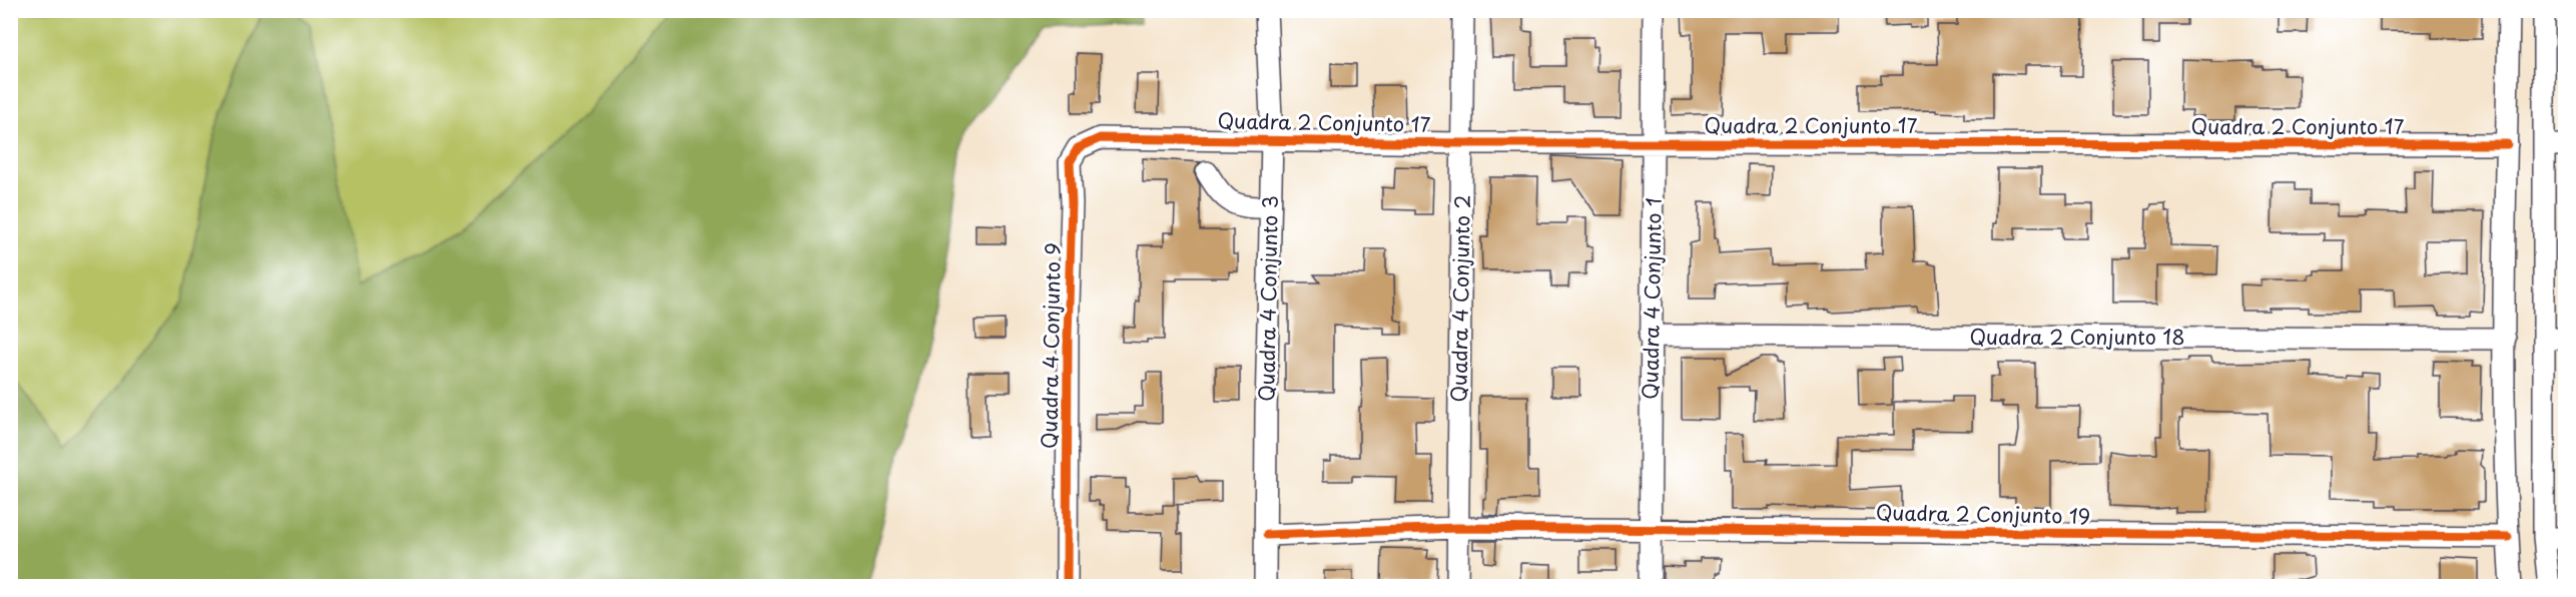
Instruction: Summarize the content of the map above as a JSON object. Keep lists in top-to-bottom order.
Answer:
{
  "streets": {
    "street": [
      "Quadra 2 Conjunto 17",
      "Quadra 4 Conjunto 3",
      "Quadra 4 Conjunto 2",
      "Quadra 4 Conjunto 1",
      "Quadra 2 Conjunto 18",
      "Quadra 4 Conjunto 9",
      "Quadra 2 Conjunto 19"
    ]
  },
  "crossings": [
    ["Quadra 2 Conjunto 17", "Quadra 4 Conjunto 3"],
    ["Quadra 2 Conjunto 17", "Quadra 4 Conjunto 2"],
    ["Quadra 2 Conjunto 17", "Quadra 4 Conjunto 1"],
    ["Quadra 2 Conjunto 17", "Quadra 4 Conjunto 9"],
    ["Quadra 4 Conjunto 3", "Quadra 2 Conjunto 19"],
    ["Quadra 4 Conjunto 2", "Quadra 2 Conjunto 19"],
    ["Quadra 4 Conjunto 1", "Quadra 2 Conjunto 18"],
    ["Quadra 4 Conjunto 1", "Quadra 2 Conjunto 19"]
  ]
}
